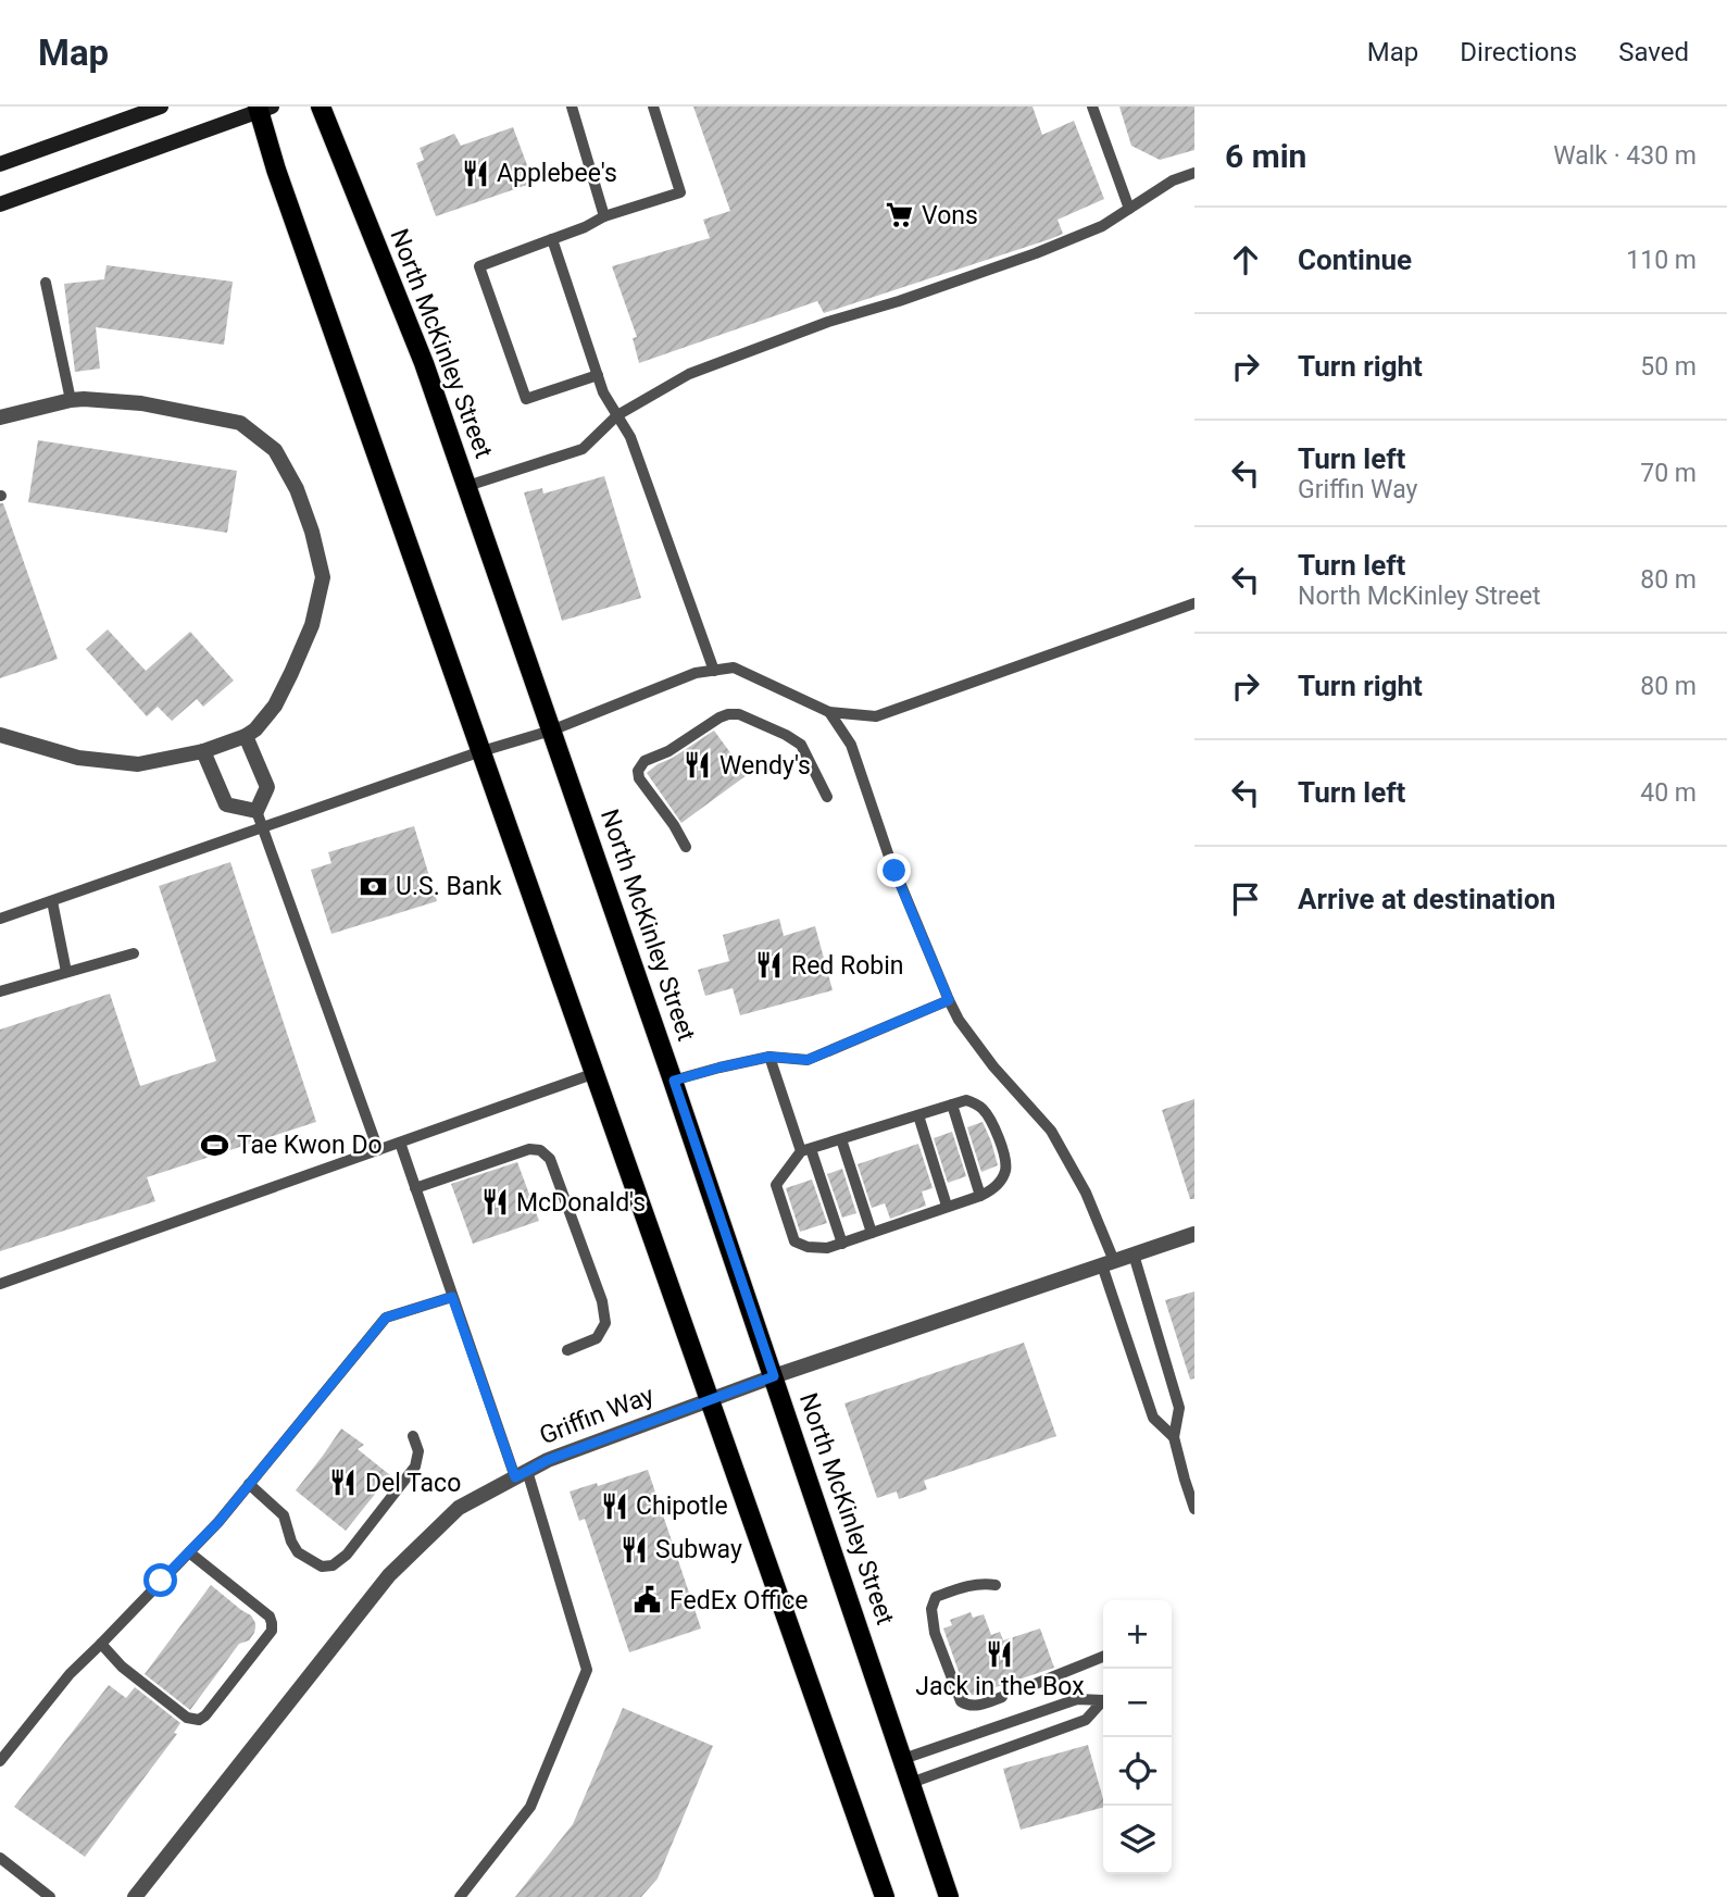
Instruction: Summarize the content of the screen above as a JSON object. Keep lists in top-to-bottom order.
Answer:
{
  "streets": {
    "main road": ["North McKinley Street"],
    "street": ["Griffin Way"]
  },
  "crossings": [
    ["North McKinley Street", "Griffin Way"]
  ],
  "places": {
    "restaurant": [
      "Applebee's",
      "Wendy's",
      "Red Robin",
      "McDonald's",
      "Del Taco",
      "Chipotle",
      "Subway",
      "Jack in the Box"
    ],
    "supermarket": ["Vons"],
    "bank": ["U.S. Bank"],
    "sports": ["Tae Kwon Do"],
    "public building": ["FedEx Office"]
  },
  "page": {
    "header": "Map",
    "nav": ["Map", "Directions", "Saved"],
    "heading": ["6 min", "Walk · 430 m"],
    "list": [
      ["Continue", "110 m"],
      ["Turn right", "50 m"],
      ["Turn left", "Griffin Way", "70 m"],
      ["Turn left", "North McKinley Street", "80 m"],
      ["Turn right", "80 m"],
      ["Turn left", "40 m"],
      "Arrive at destination"
    ],
    "map_buttons": ["+", "−"]
  }
}
